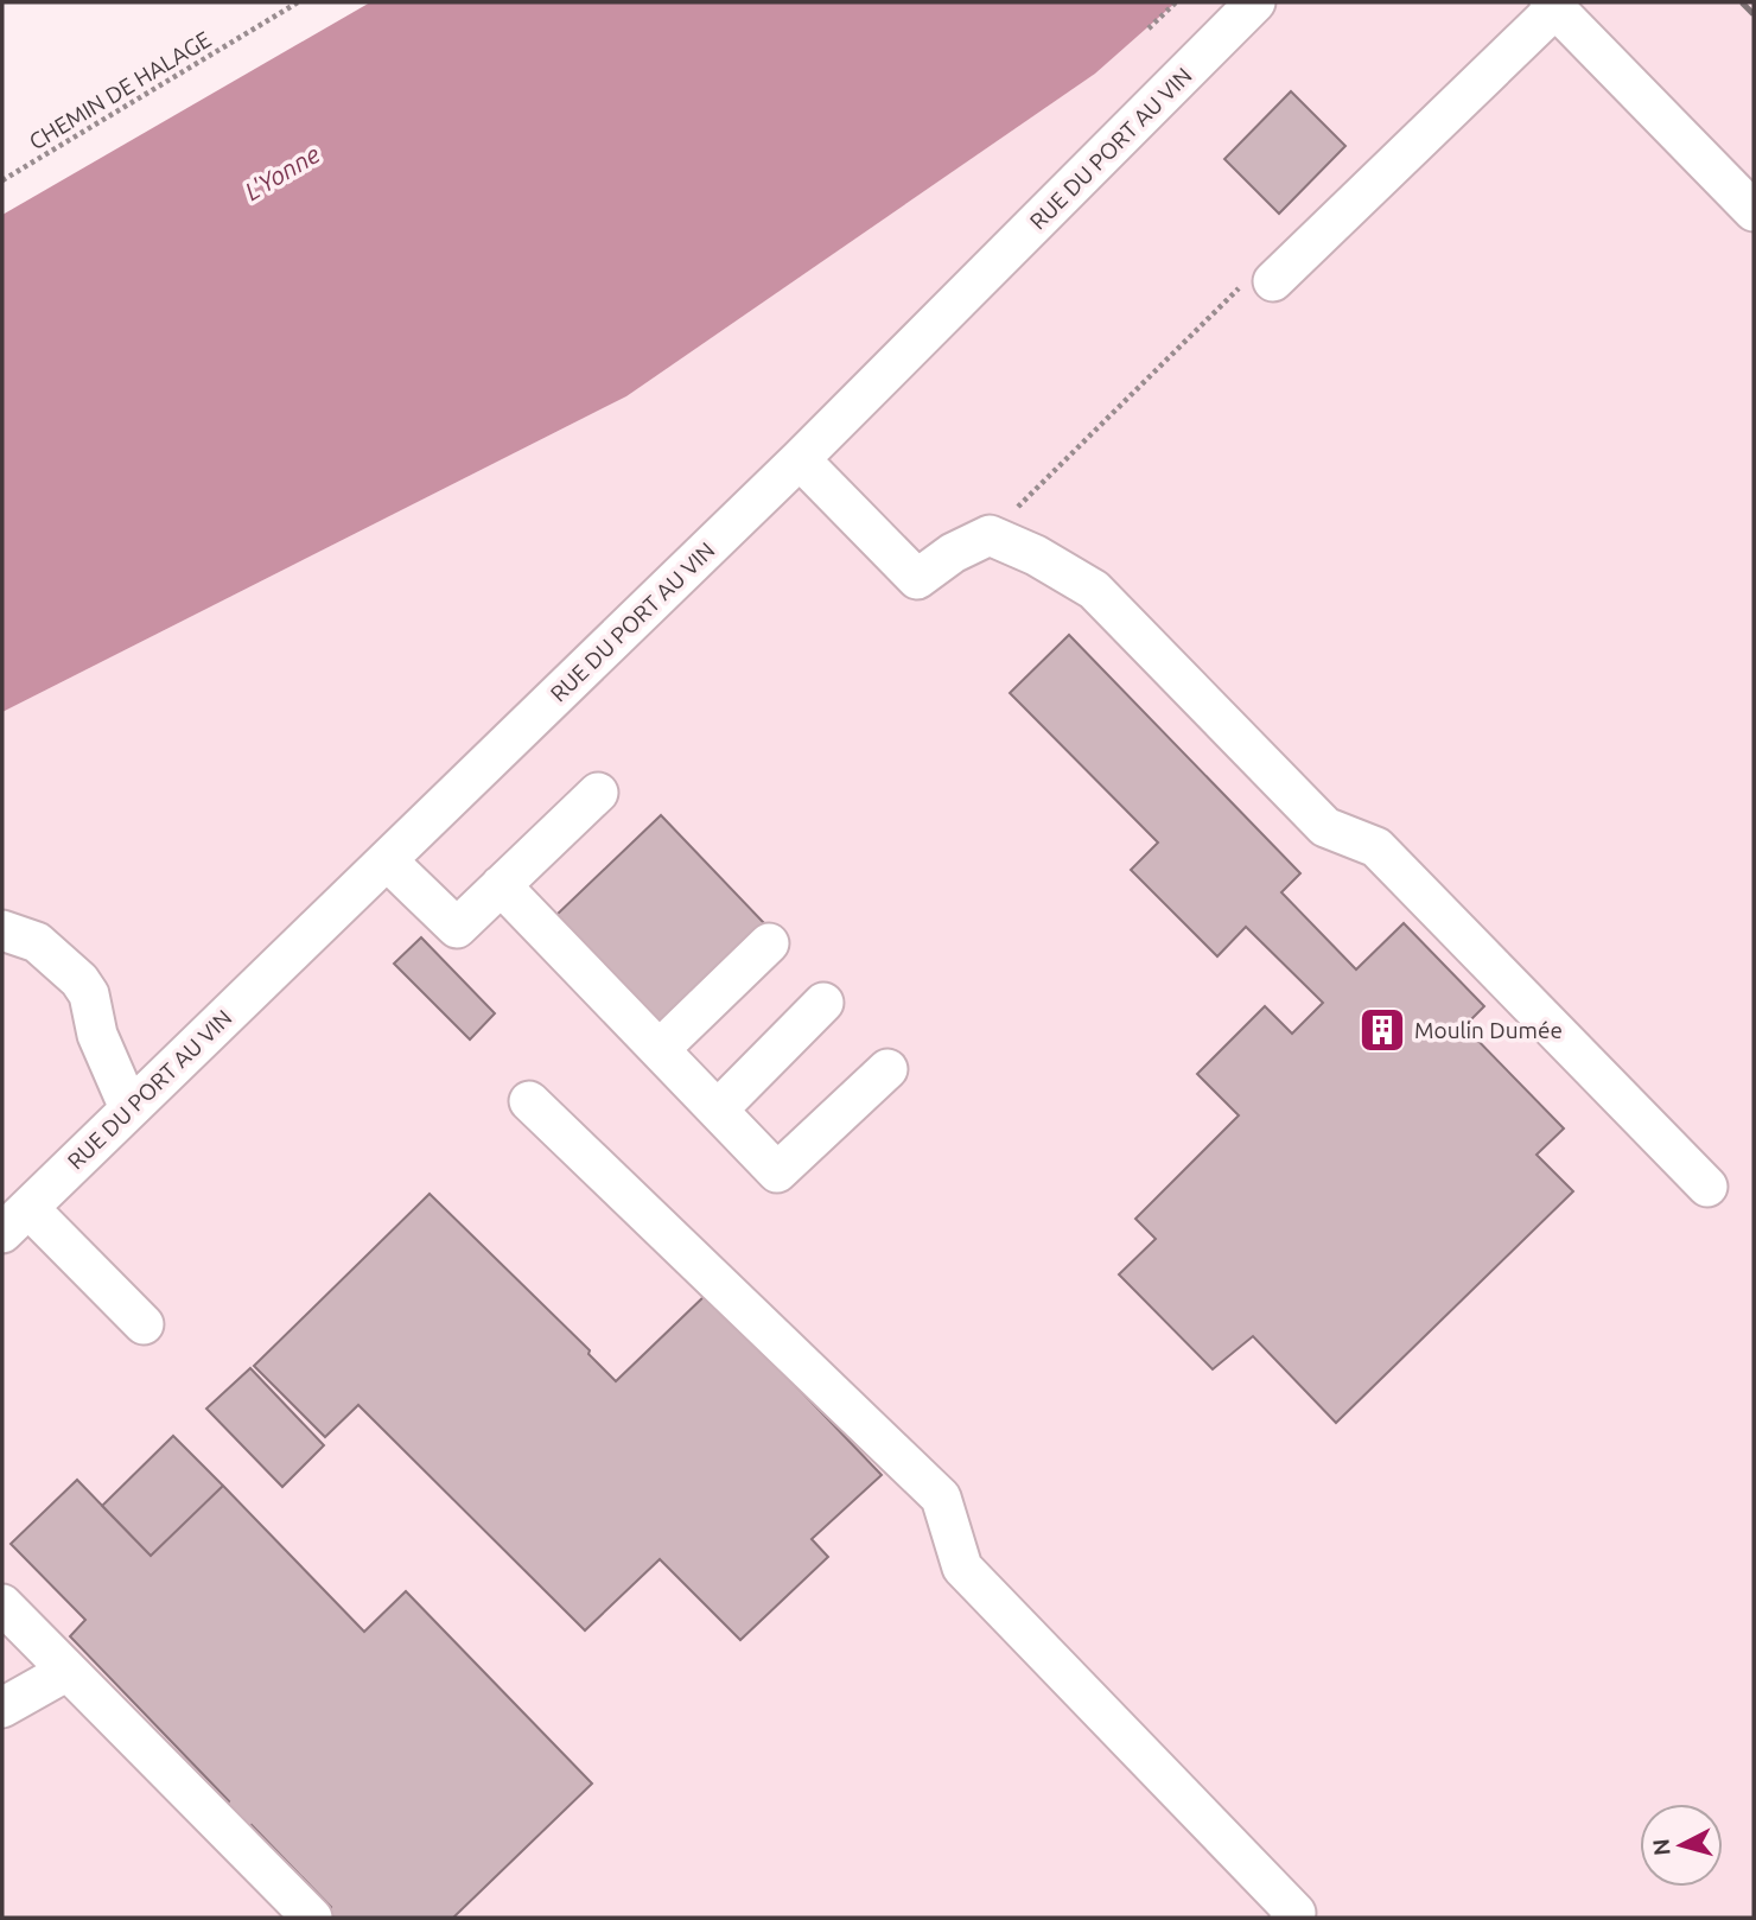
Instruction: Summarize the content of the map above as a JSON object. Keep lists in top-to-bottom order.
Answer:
{
  "streets": {
    "street": ["RUE DU PORT AU VIN"],
    "path": ["CHEMIN DE HALAGE"]
  },
  "water": ["L'Yonne"],
  "places": {
    "building": ["Moulin Dumée"]
  },
  "north": "left"
}
